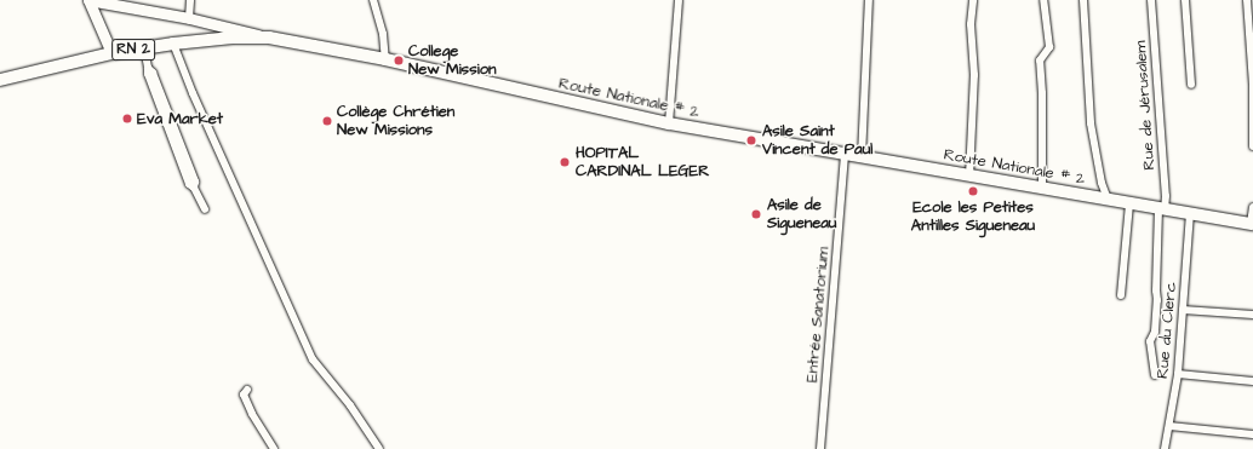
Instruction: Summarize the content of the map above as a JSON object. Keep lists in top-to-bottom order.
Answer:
{
  "streets": {
    "main road": ["RN 2", "Route Nationale # 2"],
    "street": ["Rue de Jérusalem", "Entrée Sanatorium", "Rue du Clerc"]
  },
  "crossings": [
    ["Route Nationale # 2", "Rue de Jérusalem"],
    ["Route Nationale # 2", "Entrée Sanatorium"],
    ["Route Nationale # 2", "Rue du Clerc"]
  ],
  "places": [
    "College New Mission",
    "Eva Market",
    "Collège Chrétien New Missions",
    "Asile Saint Vincent de Paul",
    "HOPITAL CARDINAL LEGER",
    "Ecole les Petites Antilles Sigueneau",
    "Asile de Sigueneau"
  ]
}
